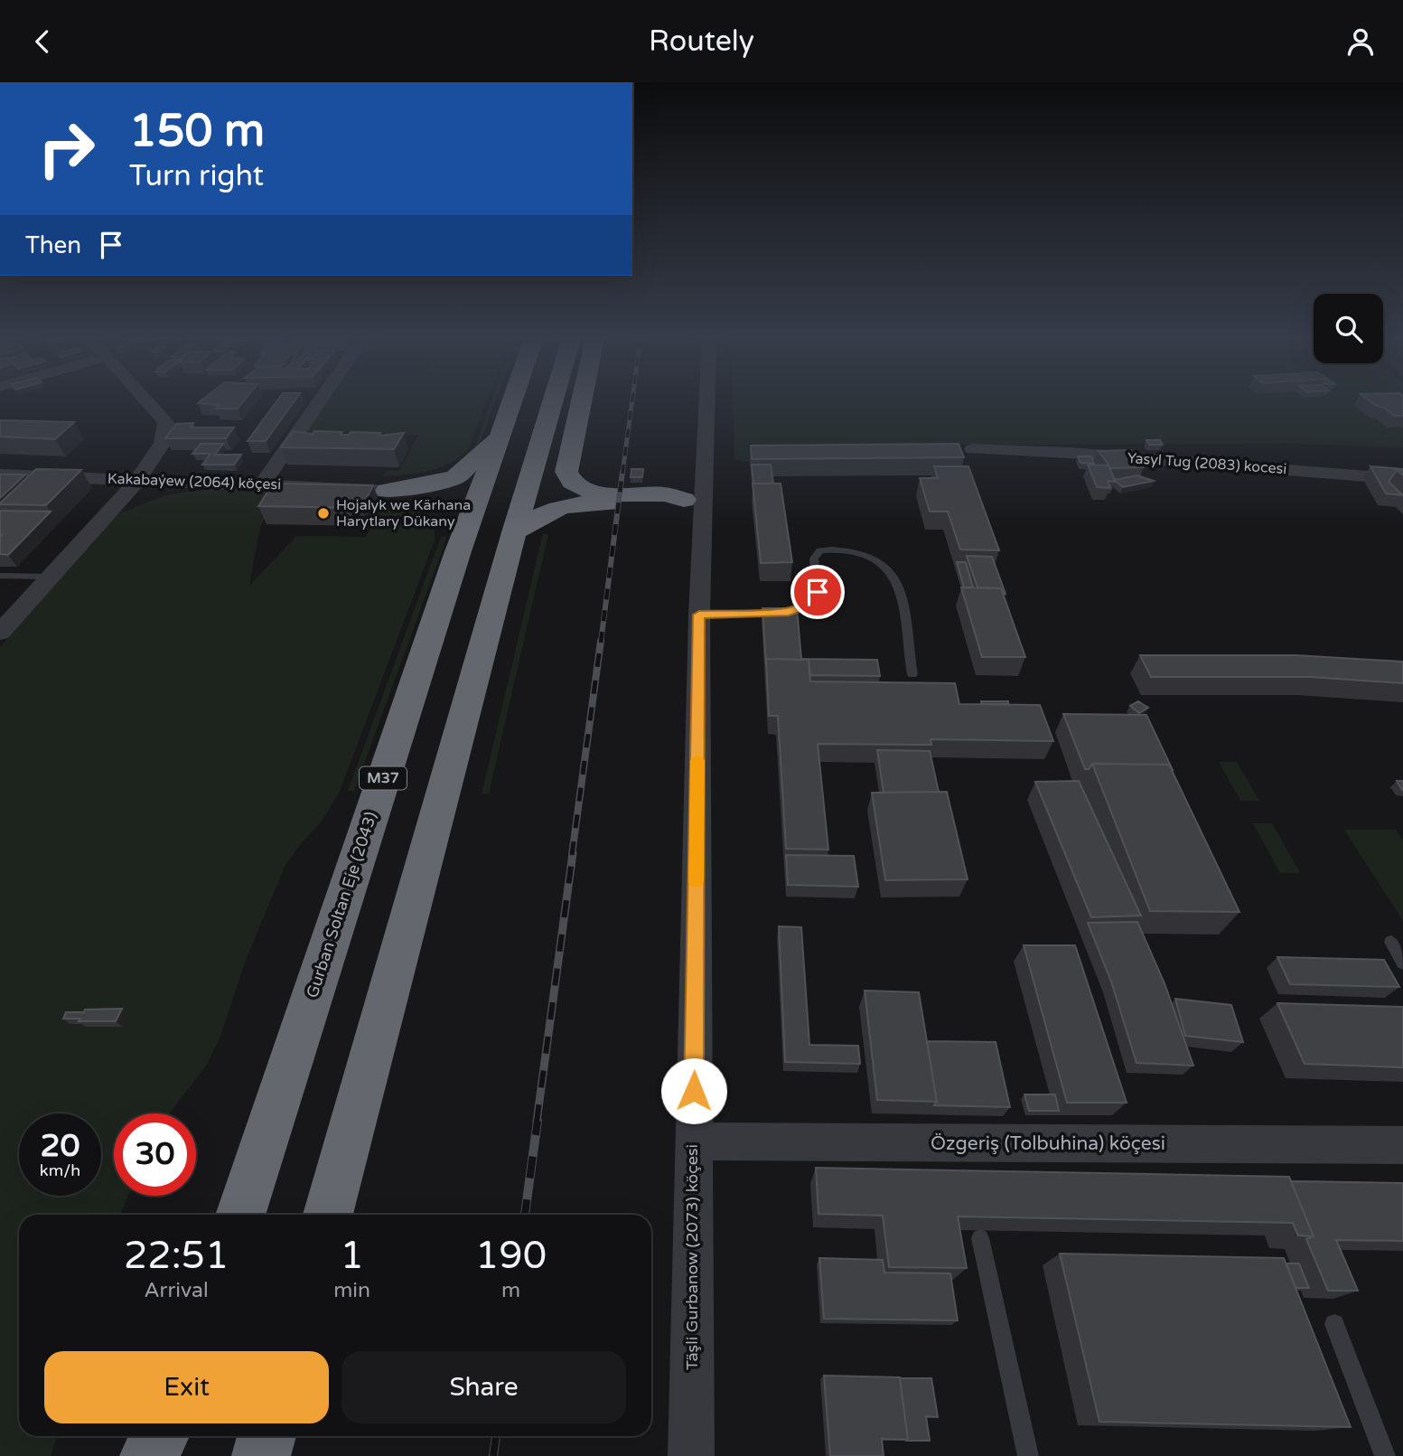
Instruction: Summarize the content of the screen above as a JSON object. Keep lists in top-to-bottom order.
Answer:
{
  "streets": {
    "highway": ["M37", "Gurban Soltan Eje (2043)"],
    "street": [
      "Yasyl Tug (2083) kocesi",
      "Kakabaýew (2064) köçesi",
      "Özgeriş (Tolbuhina) köçesi",
      "Täşli Gurbanow (2073) köçesi"
    ]
  },
  "crossings": [
    ["Özgeriş (Tolbuhina) köçesi", "Täşli Gurbanow (2073) köçesi"]
  ],
  "places": ["Hojalyk we Kärhana Harytlary Dükany"],
  "page": {
    "header": "Routely",
    "turn": ["150 m", "Turn right"],
    "then": "Then",
    "speed": "20 km/h",
    "limit": "30",
    "eta": [
      "22:51",
      "Arrival",
      "1",
      "min",
      "190",
      "m"
    ],
    "buttons": ["Exit", "Share"]
  }
}
